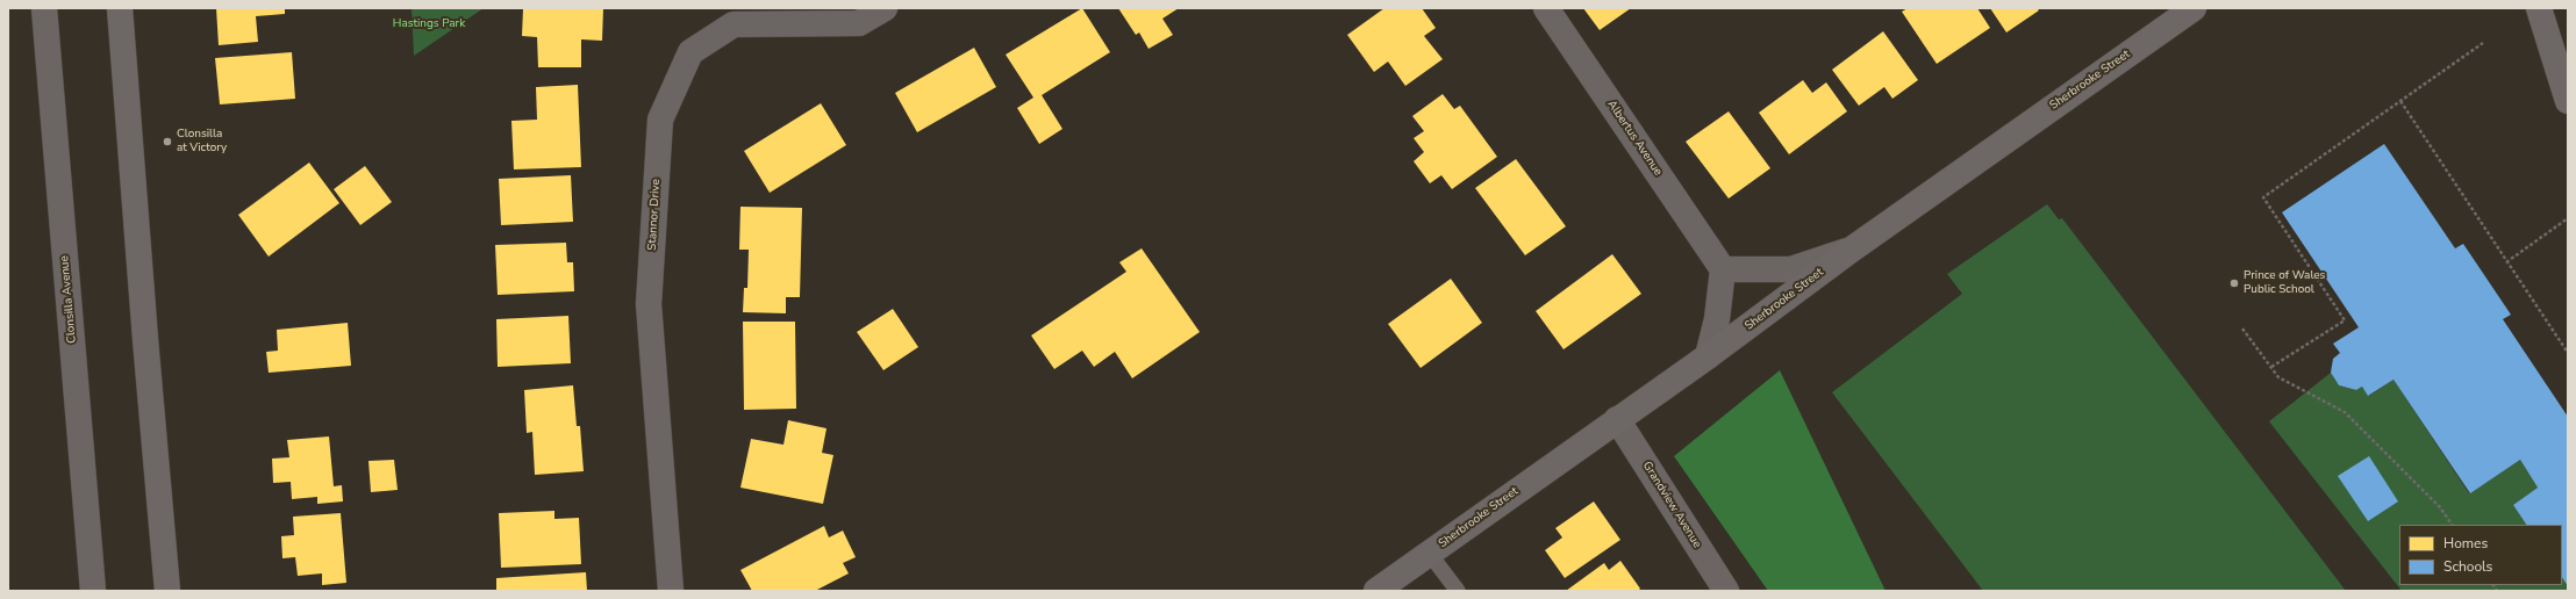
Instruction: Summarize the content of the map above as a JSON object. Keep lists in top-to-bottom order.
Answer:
{
  "streets": {
    "main road": ["Sherbrooke Street"],
    "street": [
      "Albertus Avenue",
      "Stannor Drive",
      "Clonsilla Avenue",
      "Grandview Avenue"
    ]
  },
  "crossings": [
    ["Sherbrooke Street", "Grandview Avenue"]
  ],
  "parks": ["Hastings Park"],
  "places": ["Clonsilla at Victory", "Prince of Wales Public School"],
  "legend": ["Homes", "Schools"]
}
